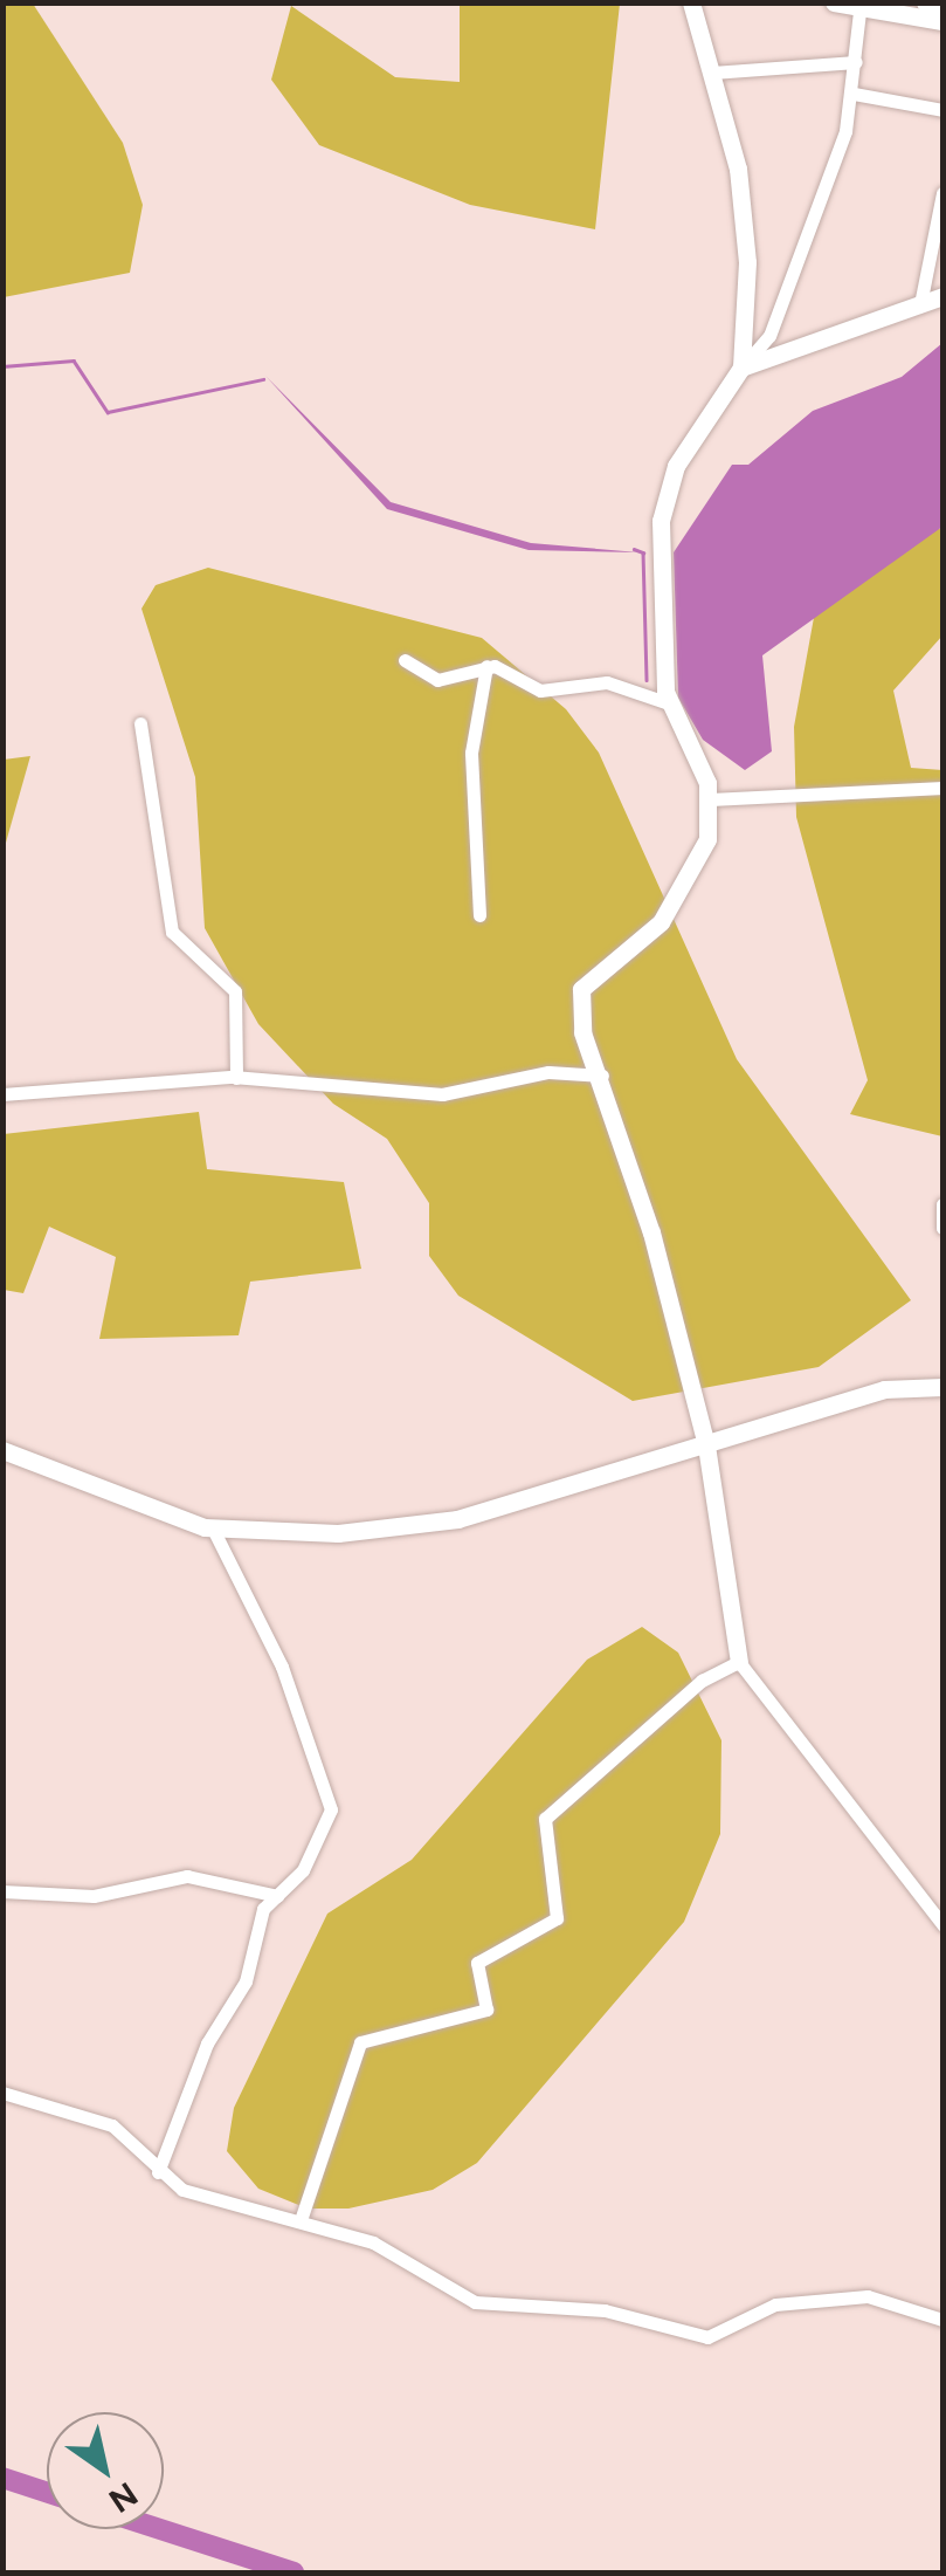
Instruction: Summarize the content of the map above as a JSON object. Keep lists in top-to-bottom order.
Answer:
{
  "north": "bottom right"
}
